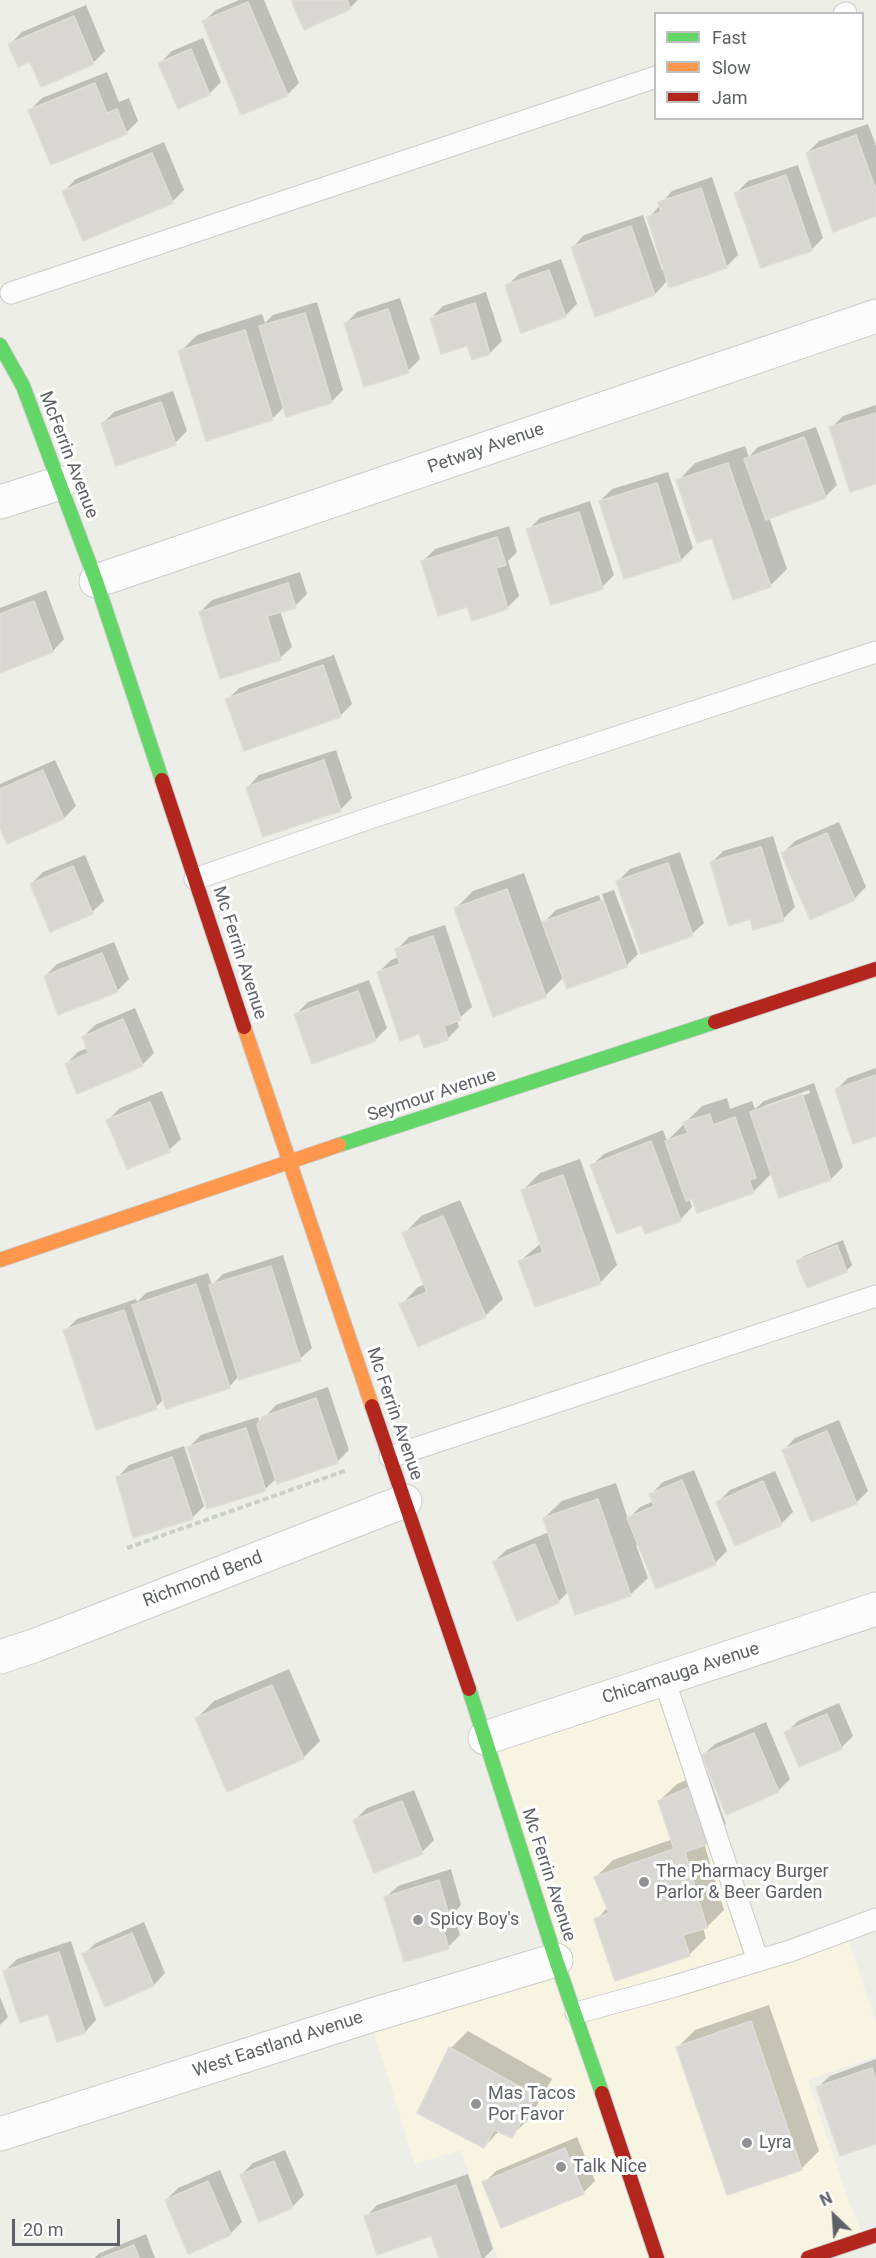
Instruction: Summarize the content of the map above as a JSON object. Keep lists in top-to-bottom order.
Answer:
{
  "streets": {
    "street": [
      "Petway Avenue",
      "McFerrin Avenue",
      "Mc Ferrin Avenue",
      "Seymour Avenue",
      "Richmond Bend",
      "Chicamauga Avenue",
      "West Eastland Avenue"
    ]
  },
  "crossings": [
    ["Petway Avenue", "McFerrin Avenue"],
    ["Petway Avenue", "Mc Ferrin Avenue"],
    ["McFerrin Avenue", "Mc Ferrin Avenue"],
    ["Mc Ferrin Avenue", "Seymour Avenue"],
    ["Mc Ferrin Avenue", "Richmond Bend"],
    ["Mc Ferrin Avenue", "Chicamauga Avenue"],
    ["Mc Ferrin Avenue", "West Eastland Avenue"]
  ],
  "places": [
    "The Pharmacy Burger Parlor & Beer Garden",
    "Spicy Boy's",
    "Mas Tacos Por Favor",
    "Lyra",
    "Talk Nice"
  ],
  "legend": ["Fast", "Slow", "Jam"],
  "scale_bar": "20 m",
  "north": "top left"
}
